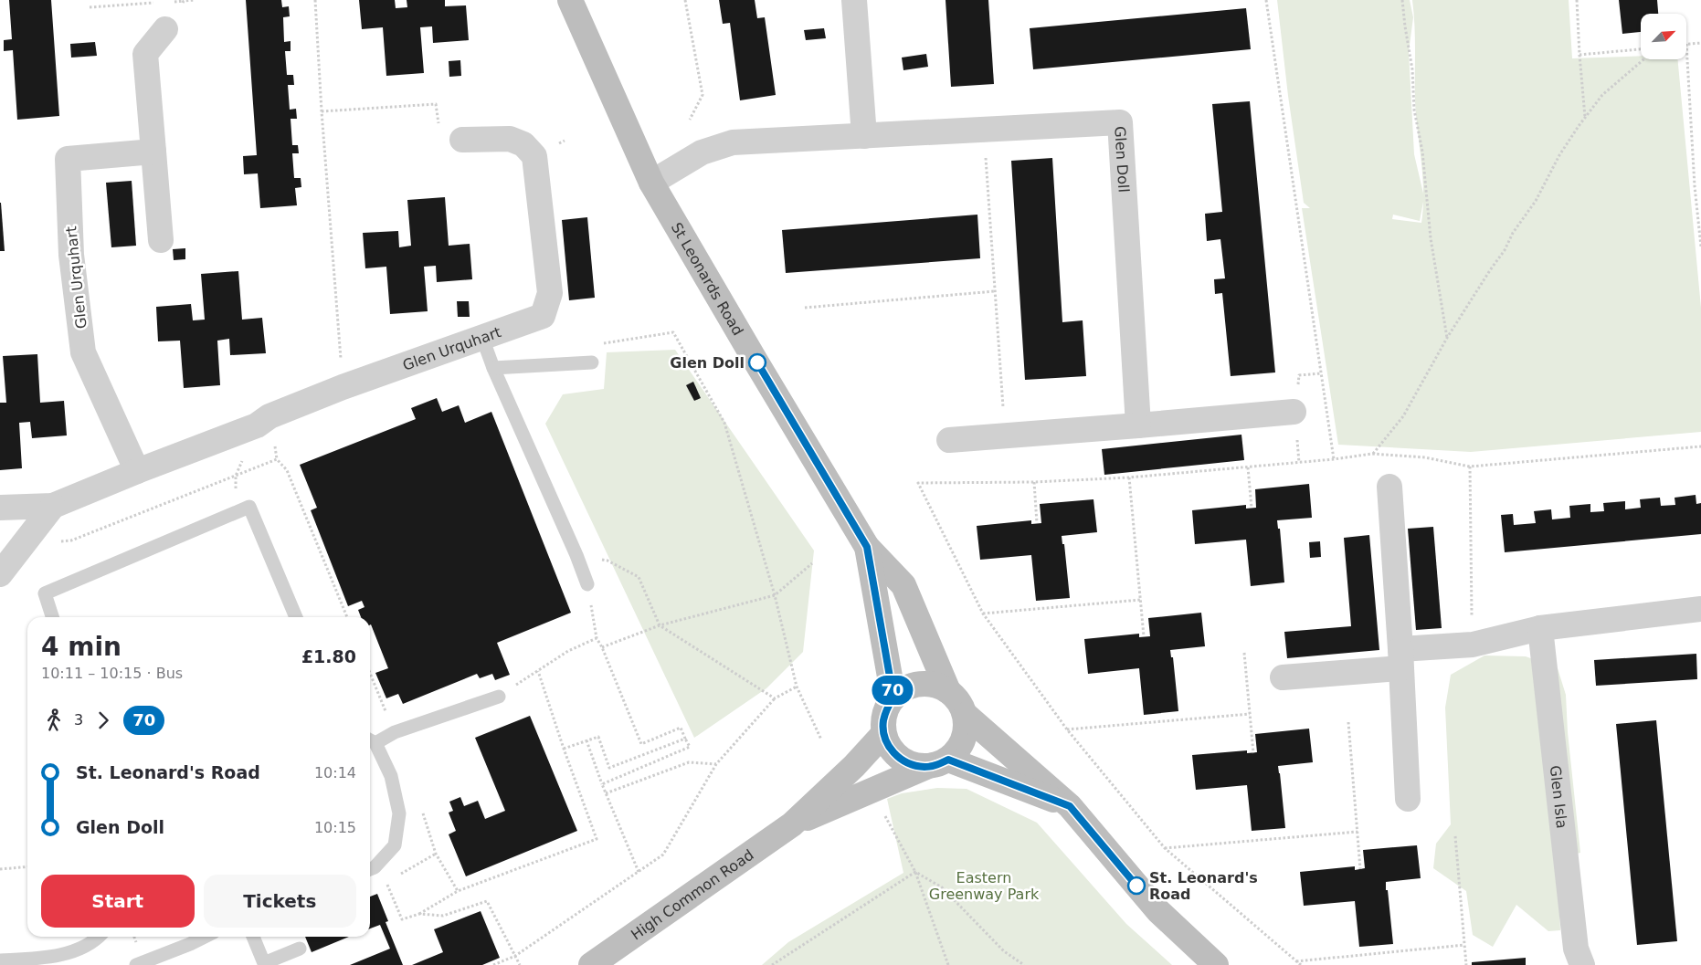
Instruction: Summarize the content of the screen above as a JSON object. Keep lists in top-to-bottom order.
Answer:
{
  "streets": {
    "street": [
      "Glen Doll",
      "Glen Urquhart",
      "St Leonards Road",
      "Glen Isla",
      "High Common Road"
    ]
  },
  "crossings": [
    ["Glen Doll", "St Leonards Road"],
    ["St Leonards Road", "High Common Road"]
  ],
  "parks": ["Eastern Greenway Park"],
  "places": ["Glen Doll", "St. Leonard's Road"],
  "lines": ["bus line 70"],
  "north": "top right",
  "page": {
    "on_map": "70",
    "heading": ["4 min", "10:11 – 10:15 · Bus", "£1.80"],
    "legs": ["3", "70"],
    "list": [
      {
        "name": "St. Leonard's Road",
        "value": "10:14"
      },
      {
        "name": "Glen Doll",
        "value": "10:15"
      }
    ],
    "buttons": ["Start", "Tickets"]
  }
}
